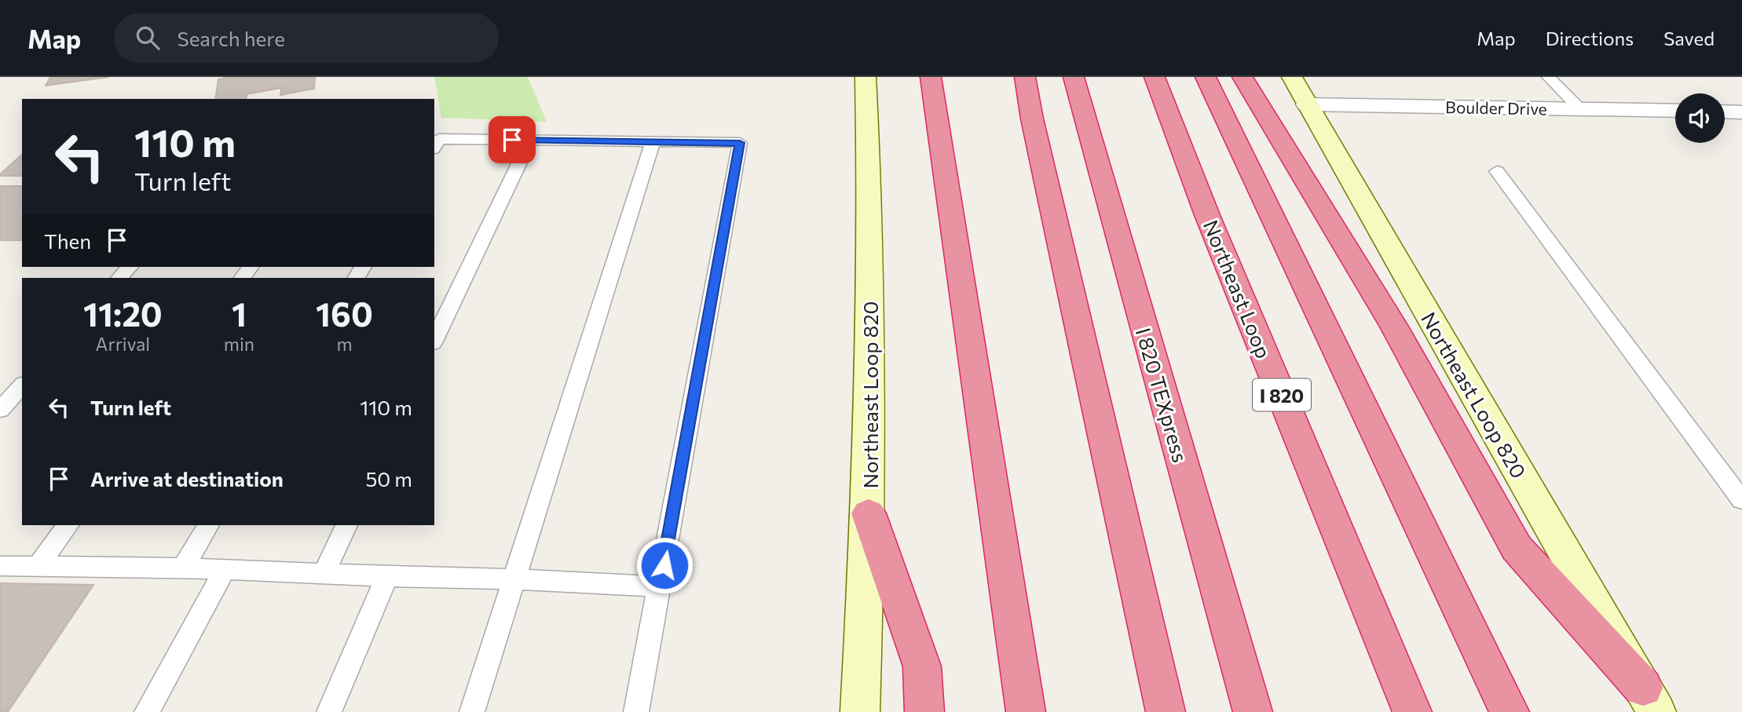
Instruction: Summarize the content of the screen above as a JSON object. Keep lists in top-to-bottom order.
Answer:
{
  "streets": {
    "highway": ["Northeast Loop", "I 820 TEXpress", "I 820"],
    "main road": ["Northeast Loop 820"],
    "street": ["Boulder Drive"]
  },
  "crossings": [
    ["Boulder Drive", "Northeast Loop 820"]
  ],
  "page": {
    "header": "Map",
    "search": "Search here",
    "nav": ["Map", "Directions", "Saved"],
    "turn": ["110 m", "Turn left"],
    "then": "Then",
    "eta": [
      "11:20",
      "Arrival",
      "1",
      "min",
      "160",
      "m"
    ],
    "list": [
      {
        "name": "Turn left",
        "value": "110 m"
      },
      {
        "name": "Arrive at destination",
        "value": "50 m"
      }
    ]
  }
}
